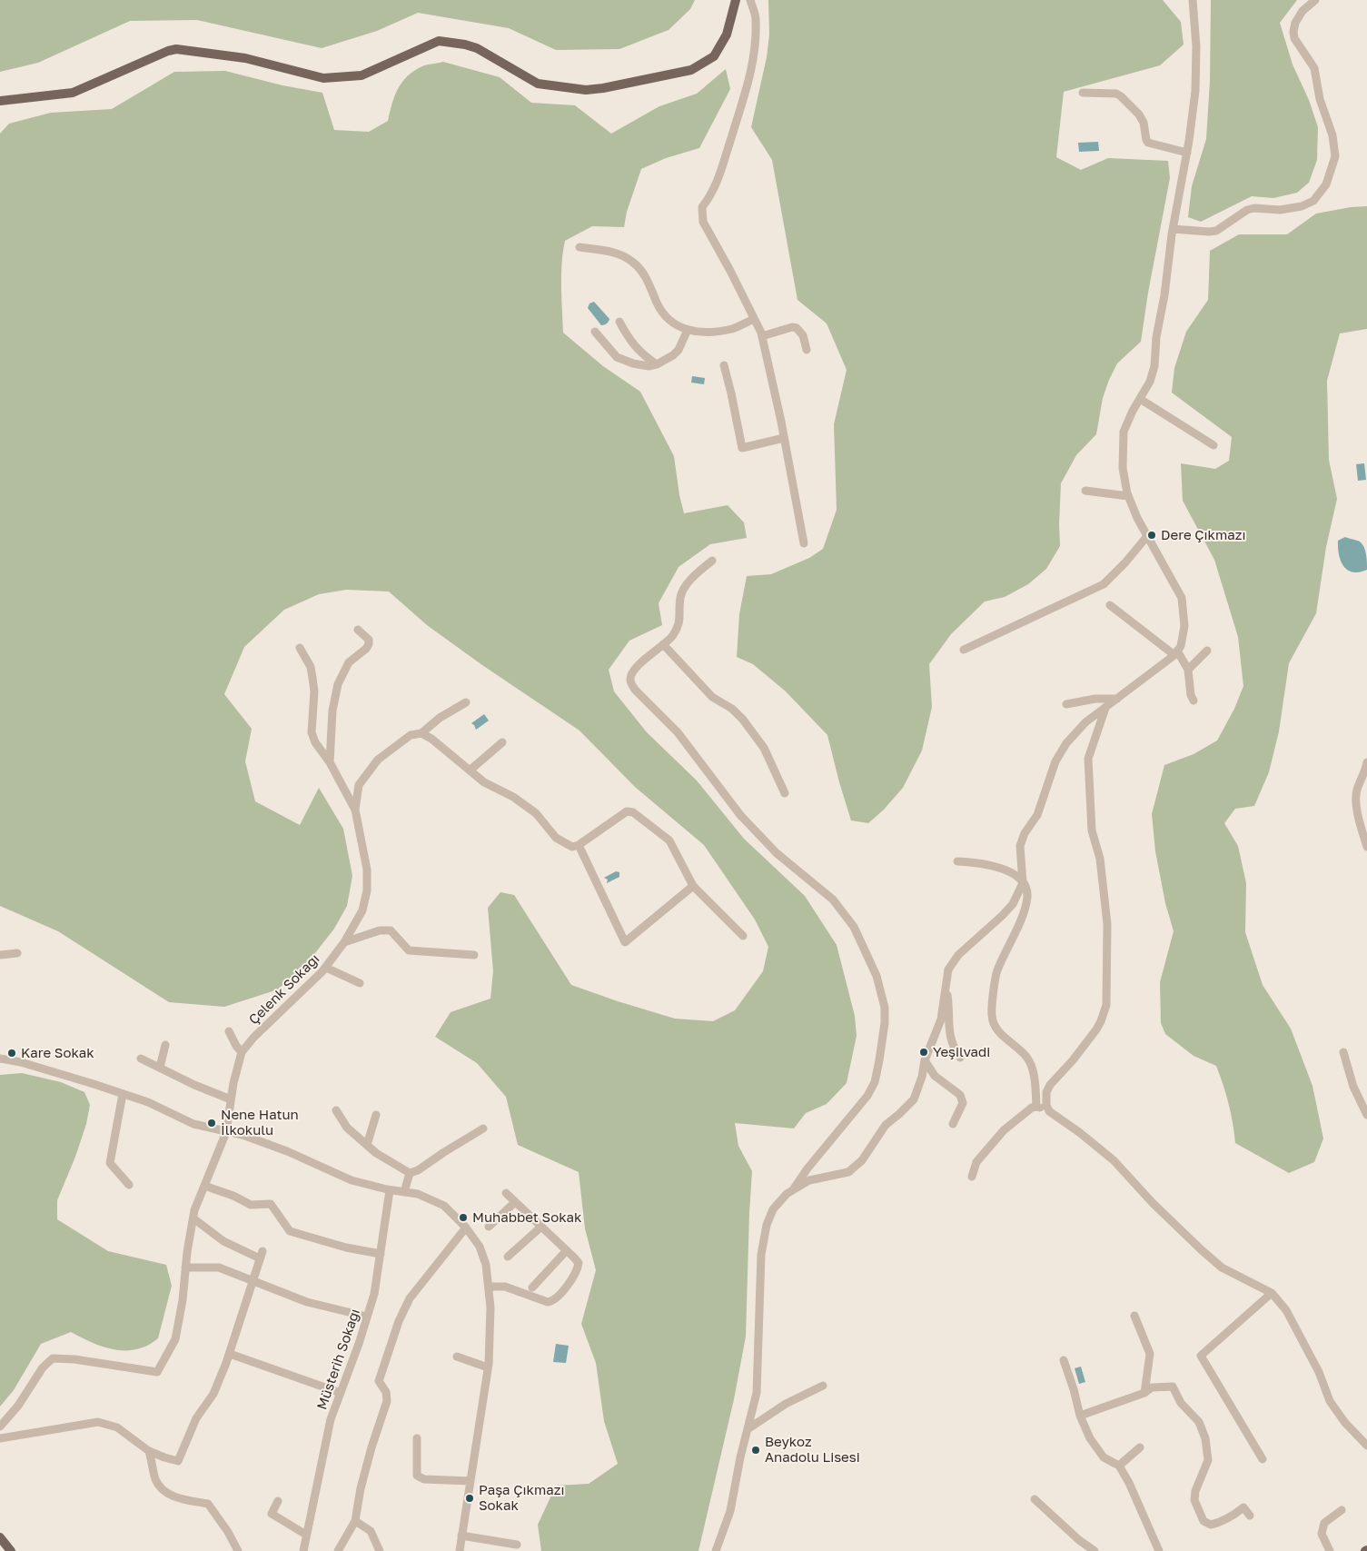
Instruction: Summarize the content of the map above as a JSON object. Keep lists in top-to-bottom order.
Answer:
{
  "streets": {
    "street": ["Çelenk Sokağı", "Müsterih Sokağı"]
  },
  "places": [
    "Dere Çıkmazı",
    "Yeşilvadi",
    "Kare Sokak",
    "Nene Hatun İlkokulu",
    "Muhabbet Sokak",
    "Beykoz Anadolu Lisesi",
    "Paşa Çıkmazı Sokak"
  ]
}
